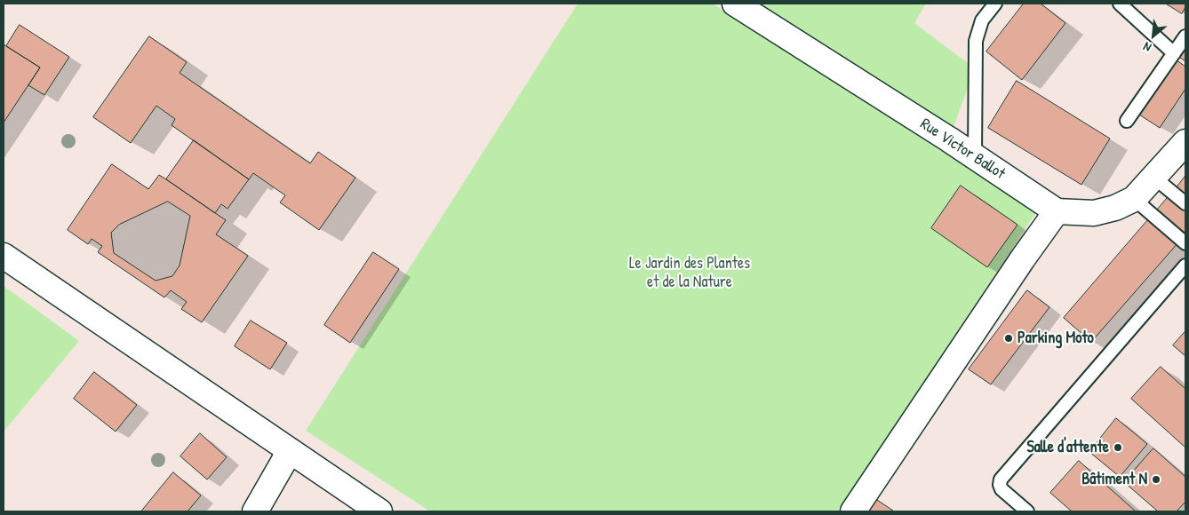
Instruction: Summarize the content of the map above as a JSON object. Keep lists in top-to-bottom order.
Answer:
{
  "streets": {
    "street": ["Rue Victor Ballot"]
  },
  "parks": ["Le Jardin des Plantes et de la Nature"],
  "places": ["Parking Moto", "Salle d'attente", "Bâtiment N"],
  "north": "bottom left"
}
